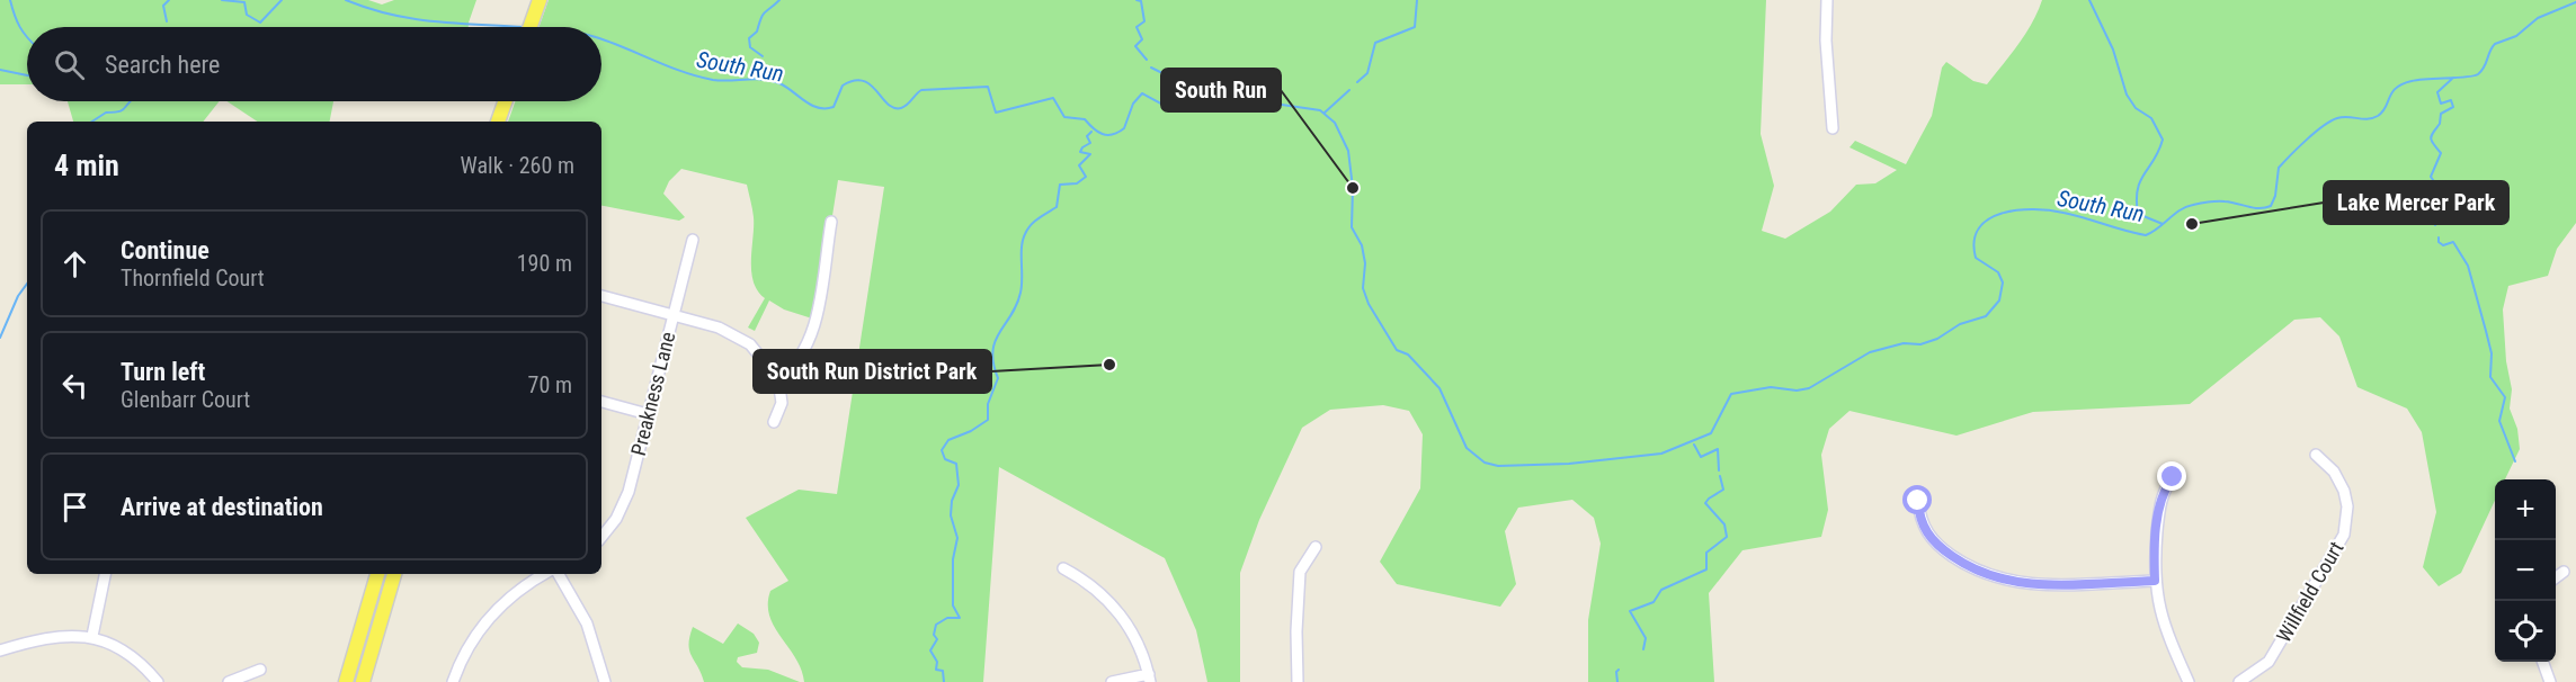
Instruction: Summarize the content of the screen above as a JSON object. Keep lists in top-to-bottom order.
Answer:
{
  "streets": {
    "street": ["Preakness Lane", "Willfield Court"]
  },
  "water": ["South Run"],
  "places": ["South Run", "Lake Mercer Park", "South Run District Park"],
  "page": {
    "search": "Search here",
    "heading": ["4 min", "Walk · 260 m"],
    "list": [
      ["Continue", "Thornfield Court", "190 m"],
      ["Turn left", "Glenbarr Court", "70 m"],
      "Arrive at destination"
    ],
    "map_buttons": ["+", "−"]
  }
}
